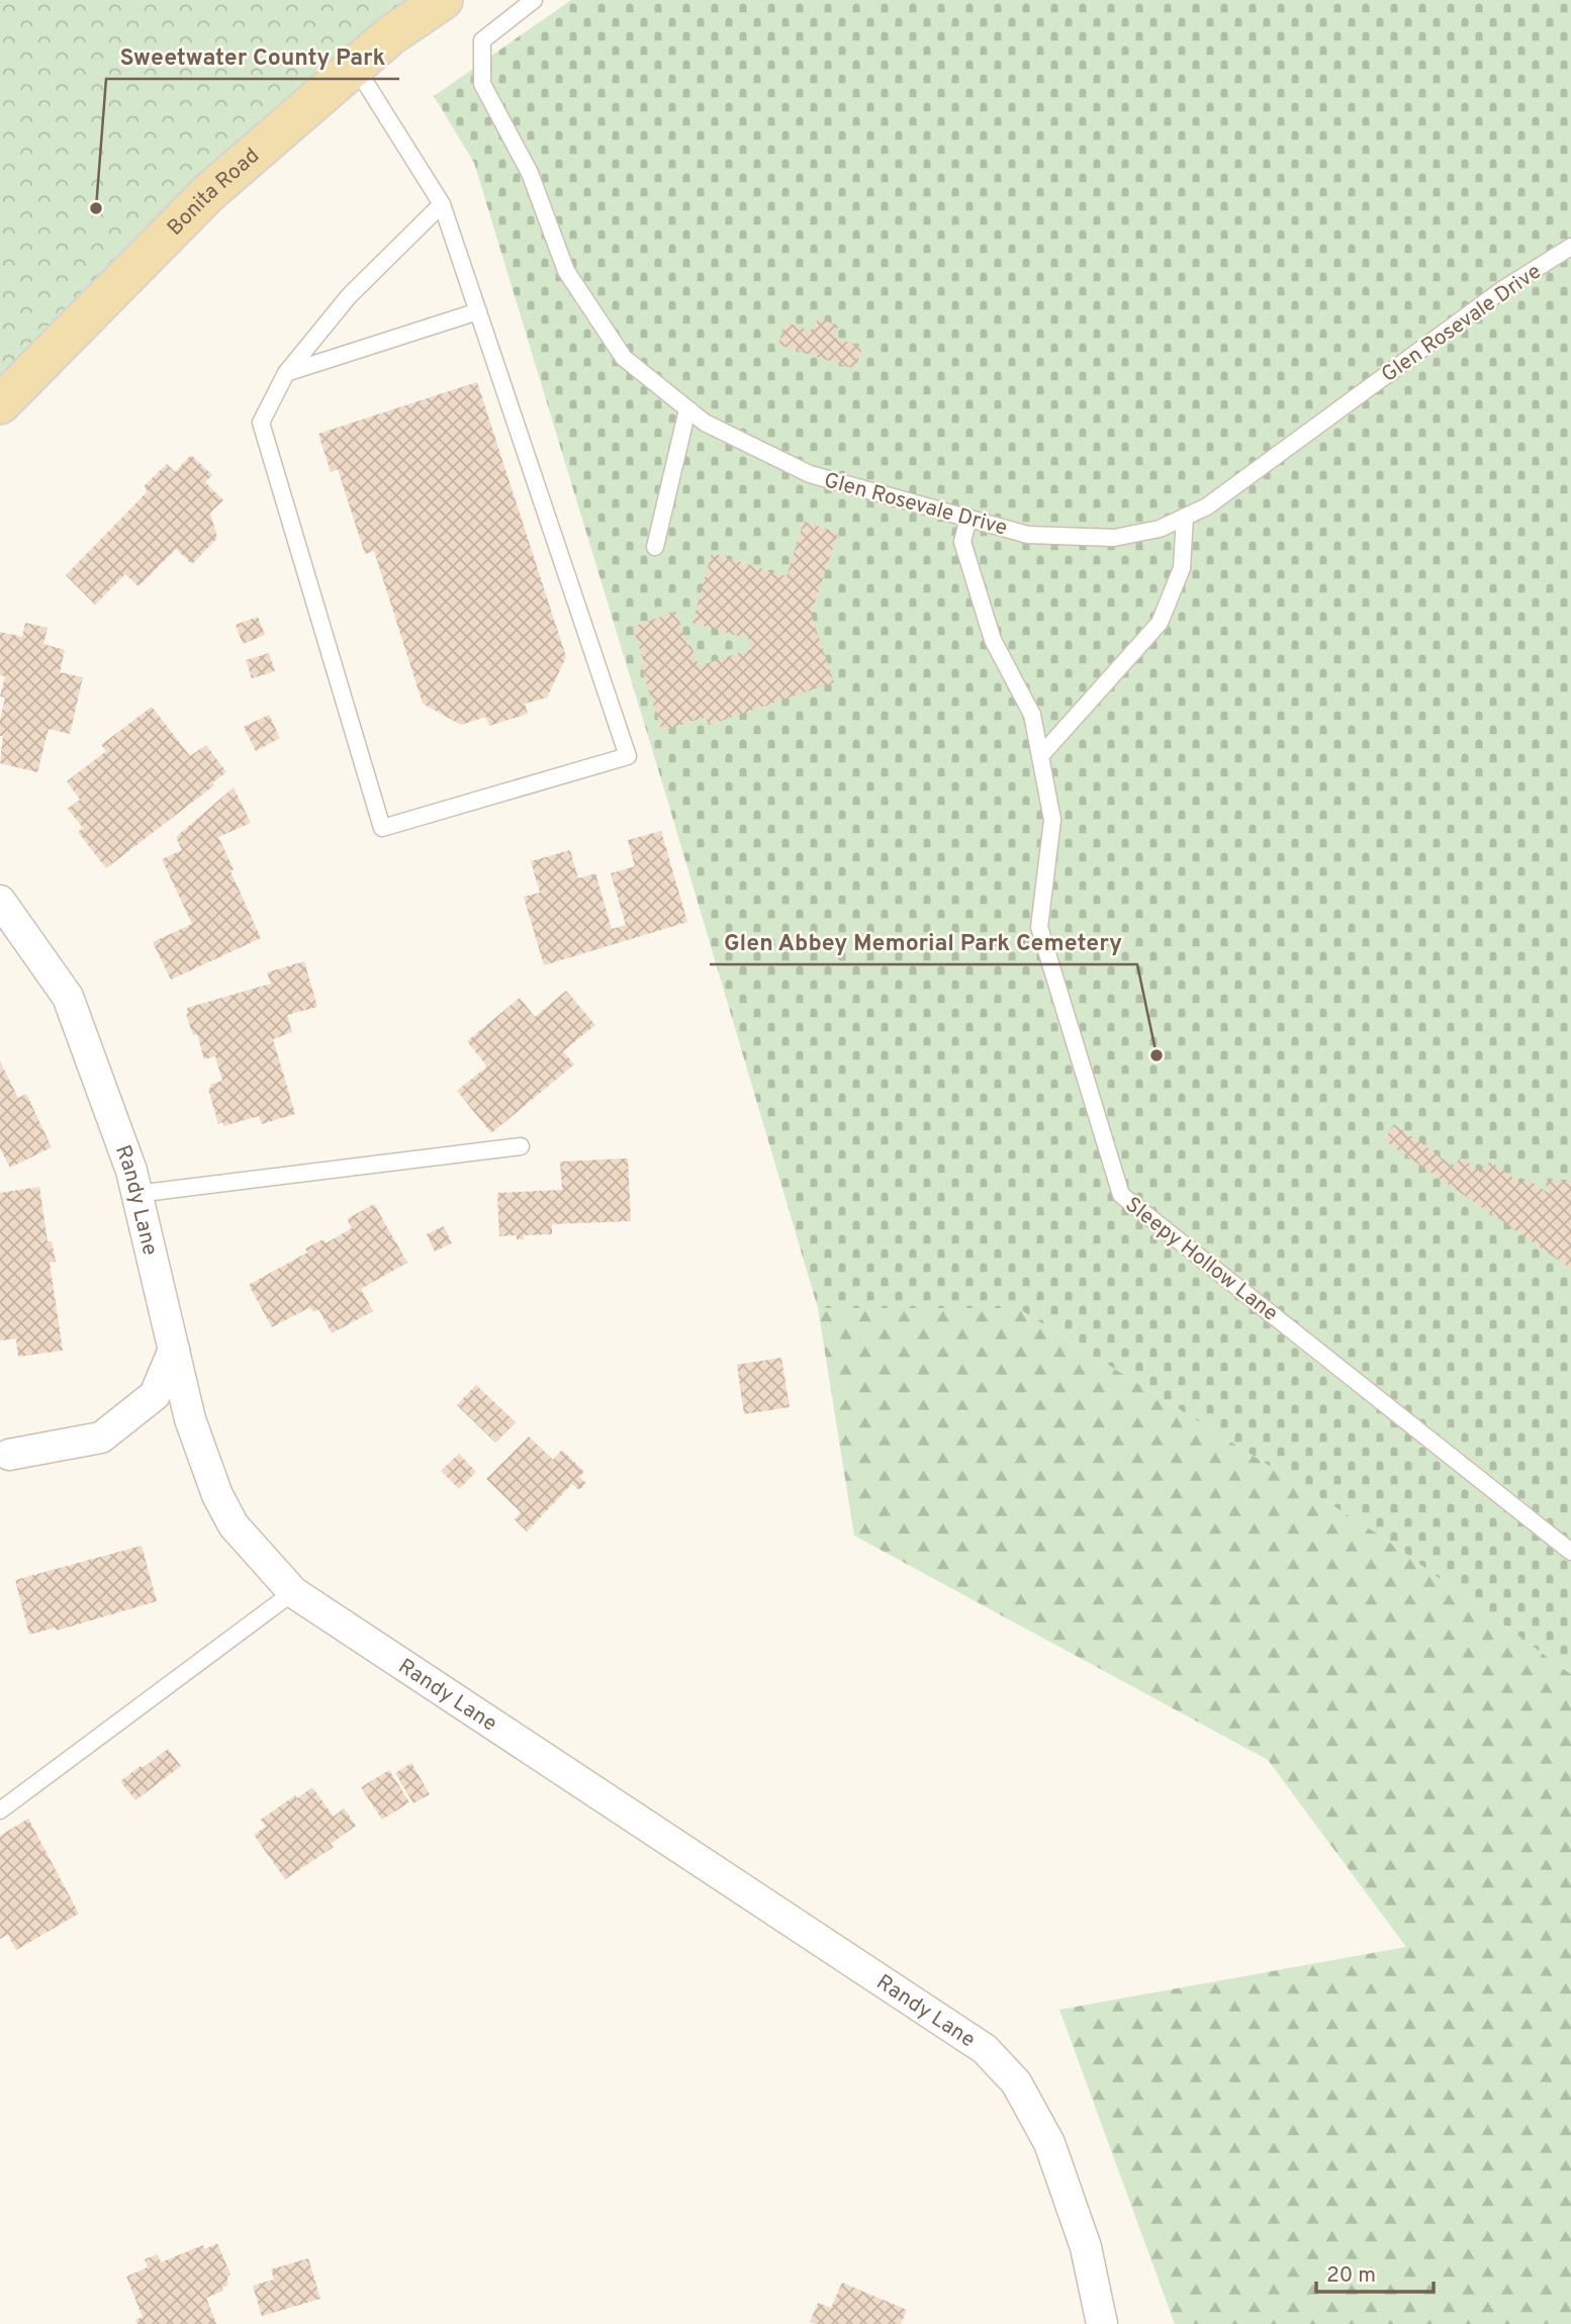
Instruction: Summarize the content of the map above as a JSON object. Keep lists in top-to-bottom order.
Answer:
{
  "streets": {
    "main road": ["Bonita Road"],
    "street": ["Randy Lane"],
    "lane": ["Glen Rosevale Drive", "Sleepy Hollow Lane"]
  },
  "crossings": [
    ["Glen Rosevale Drive", "Sleepy Hollow Lane"]
  ],
  "places": ["Sweetwater County Park", "Glen Abbey Memorial Park Cemetery"],
  "scale_bar": "20 m"
}
